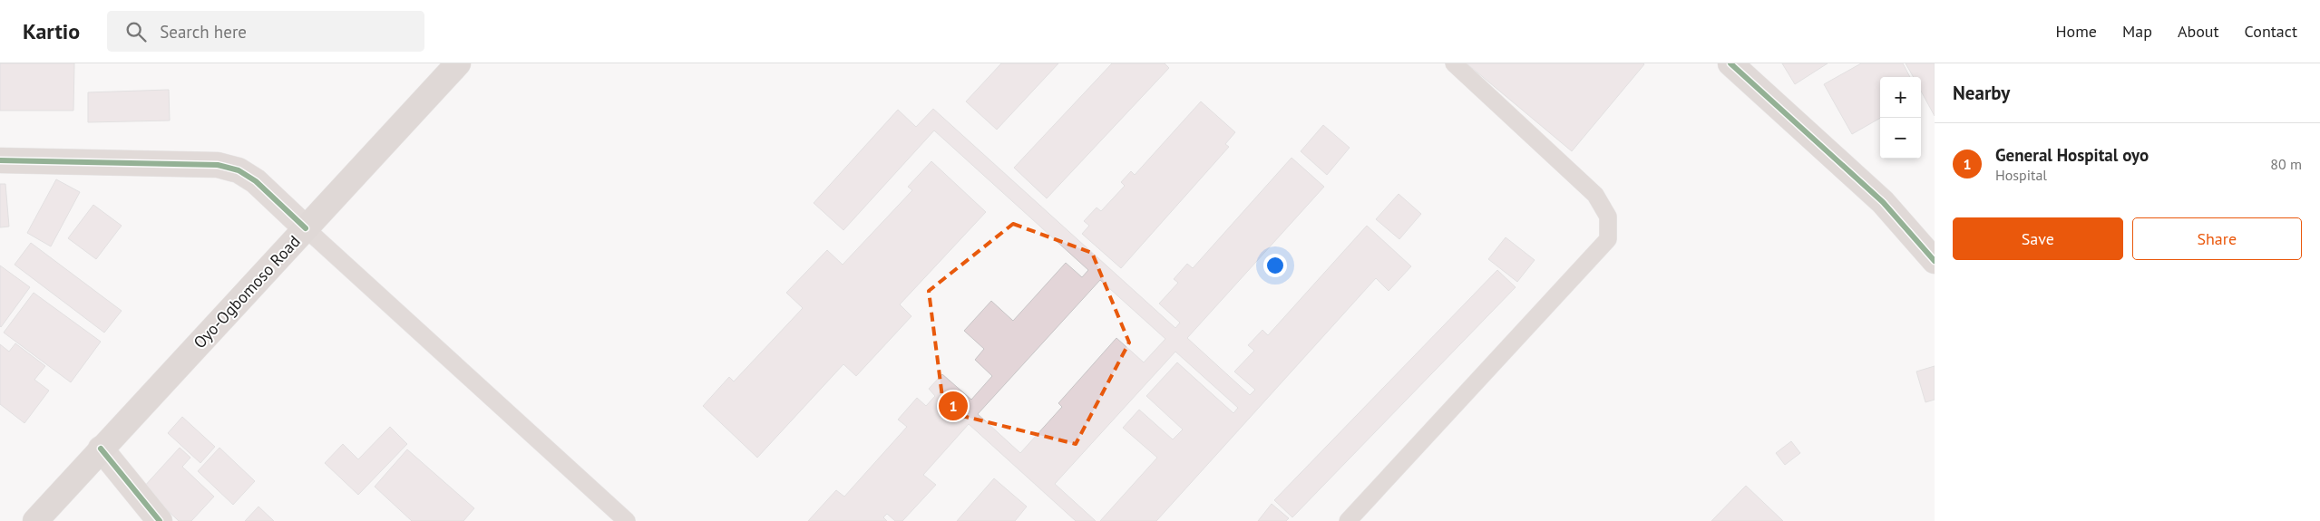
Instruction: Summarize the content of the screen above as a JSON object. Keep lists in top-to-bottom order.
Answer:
{
  "streets": {
    "highway": ["Oyo-Ogbomoso Road"]
  },
  "page": {
    "header": "Kartio",
    "search": "Search here",
    "nav": [
      "Home",
      "Map",
      "About",
      "Contact"
    ],
    "heading": "Nearby",
    "map_buttons": ["+", "−"],
    "list": [
      {
        "mark": "1",
        "name": "General Hospital oyo",
        "note": "Hospital",
        "value": "80 m"
      }
    ],
    "buttons": ["Save", "Share"],
    "pins": "1"
  }
}
